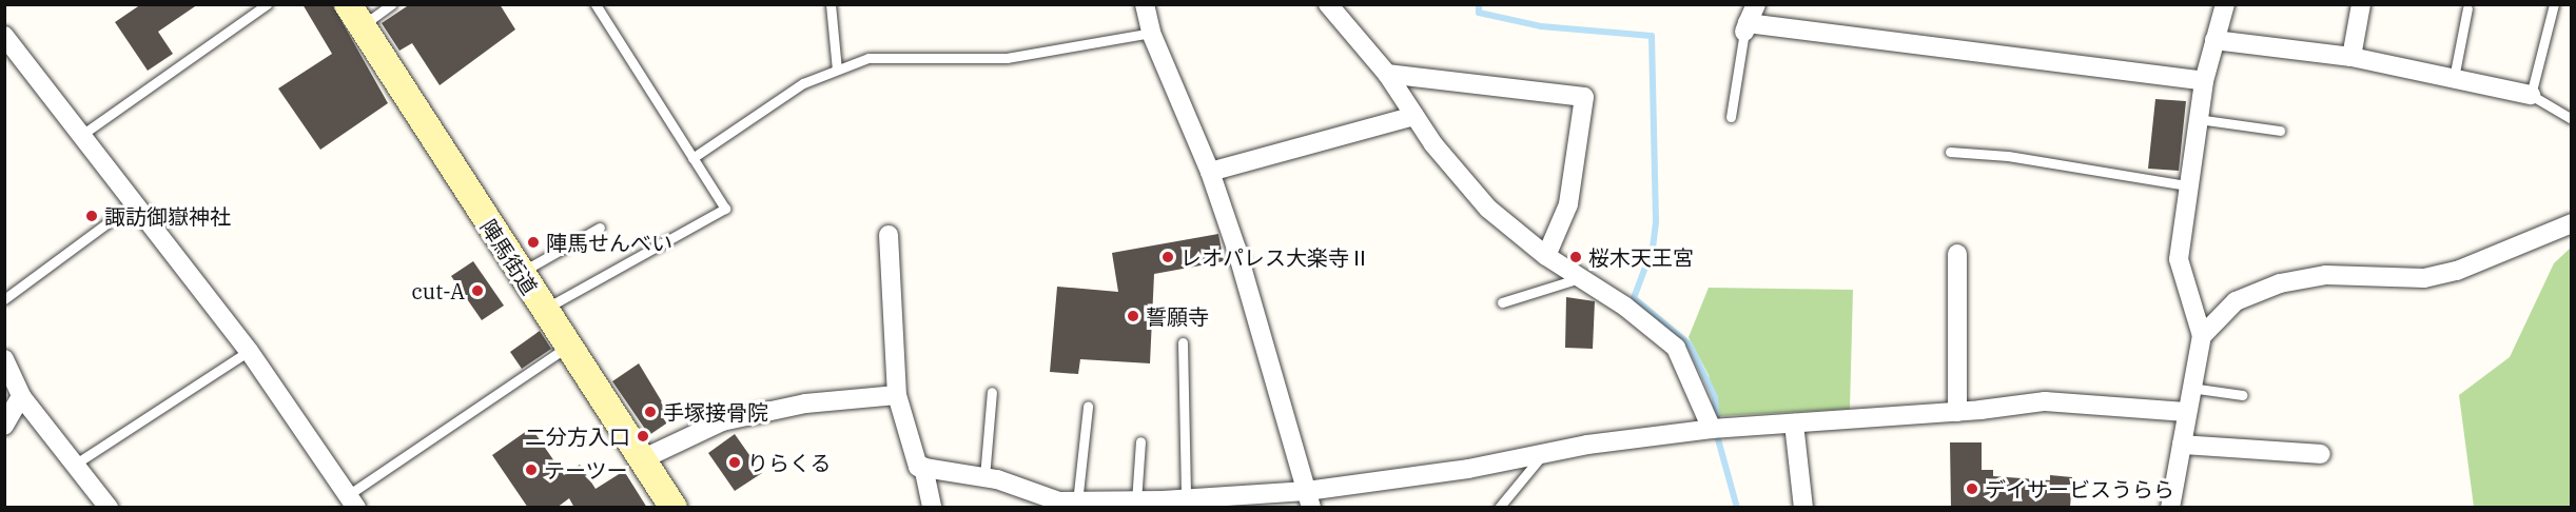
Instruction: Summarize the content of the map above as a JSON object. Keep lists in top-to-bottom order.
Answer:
{
  "streets": {
    "main road": ["陣馬街道"]
  },
  "places": [
    "諏訪御嶽神社",
    "陣馬せんべい",
    "レオパレス大楽寺Ⅱ",
    "桜木天王宮",
    "cut-A",
    "誓願寺",
    "手塚接骨院",
    "二分方入口",
    "りらくる",
    "テーツー",
    "デイサービスうらら"
  ]
}
